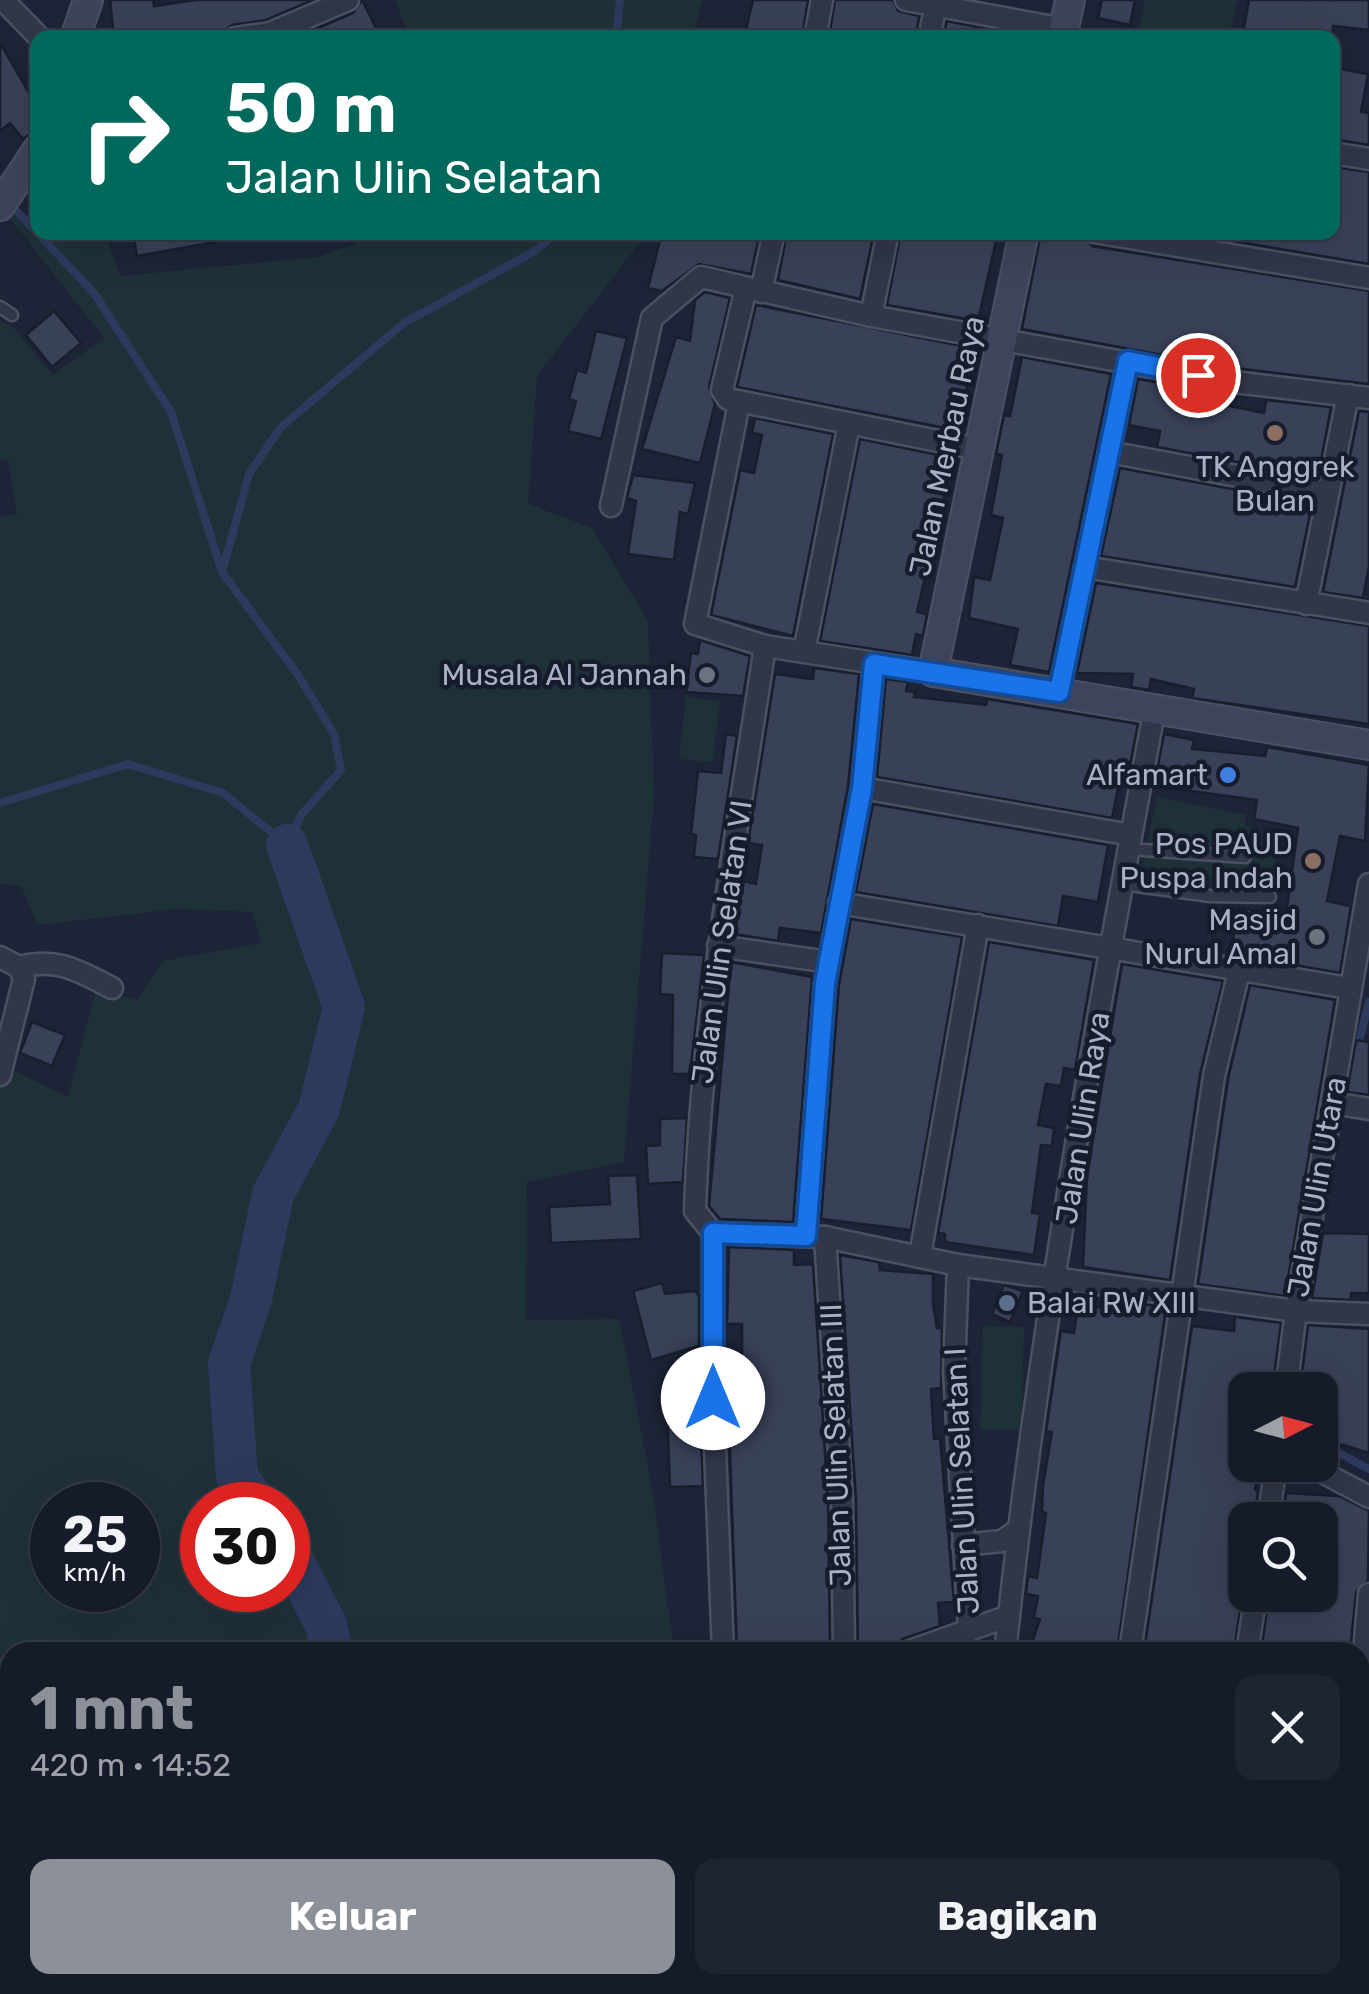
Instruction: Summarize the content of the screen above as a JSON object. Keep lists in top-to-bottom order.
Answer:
{
  "streets": {
    "street": [
      "Jalan Merbau Raya",
      "Jalan Ulin Selatan VI",
      "Jalan Ulin Raya",
      "Jalan Ulin Utara",
      "Jalan Ulin Selatan III",
      "Jalan Ulin Selatan I"
    ]
  },
  "crossings": [
    ["Jalan Ulin Selatan VI", "Jalan Ulin Utara"],
    ["Jalan Ulin Raya", "Jalan Ulin Utara"],
    ["Jalan Ulin Utara", "Jalan Ulin Selatan III"],
    ["Jalan Ulin Utara", "Jalan Ulin Selatan I"]
  ],
  "places": [
    "TK Anggrek Bulan",
    "Musala Al Jannah",
    "Alfamart",
    "Pos PAUD Puspa Indah",
    "Masjid Nurul Amal",
    "Balai RW XIII"
  ],
  "north": "right",
  "page": {
    "turn": ["50 m", "Jalan Ulin Selatan"],
    "speed": "25 km/h",
    "limit": "30",
    "heading": ["1 mnt", "420 m · 14:52"],
    "buttons": ["Keluar", "Bagikan"]
  }
}
